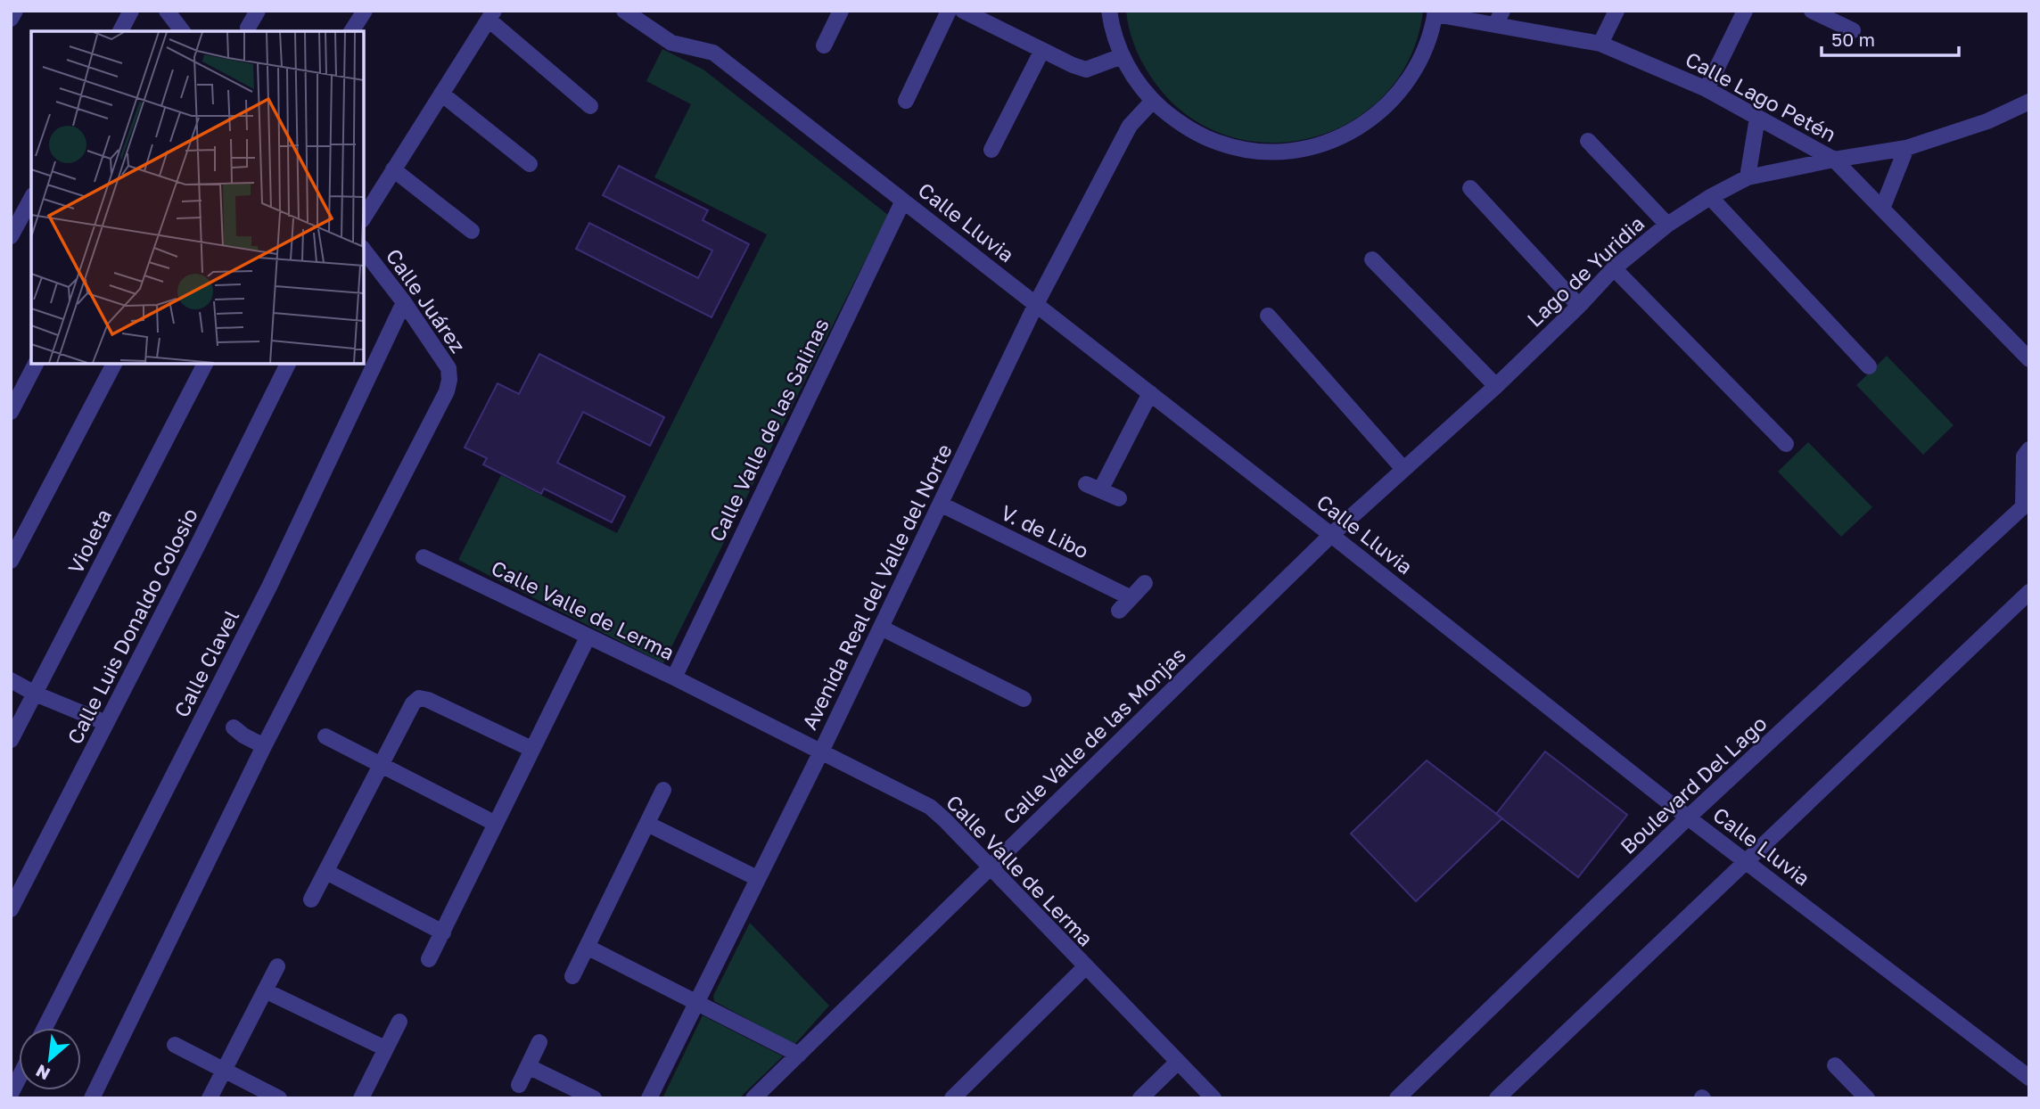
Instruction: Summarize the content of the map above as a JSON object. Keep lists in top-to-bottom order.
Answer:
{
  "streets": {
    "street": [
      "Calle Lago Petén",
      "Calle Lluvia",
      "Lago de Yuridia",
      "Calle Juárez",
      "Calle Valle de las Salinas",
      "V. de Libo",
      "Violeta",
      "Avenida Real del Valle del Norte",
      "Calle Valle de Lerma",
      "Calle Luis Donaldo Colosio",
      "Calle Clavel",
      "Calle Valle de las Monjas",
      "Boulevard Del Lago"
    ]
  },
  "crossings": [
    ["Calle Lago Petén", "Lago de Yuridia"],
    ["Calle Lluvia", "Lago de Yuridia"],
    ["Calle Lluvia", "Calle Valle de las Salinas"],
    ["Calle Lluvia", "Avenida Real del Valle del Norte"],
    ["Calle Lluvia", "Calle Valle de las Monjas"],
    ["Calle Lluvia", "Boulevard Del Lago"],
    ["Lago de Yuridia", "Calle Valle de las Monjas"],
    ["Calle Juárez", "Calle Clavel"],
    ["Calle Valle de las Salinas", "Calle Valle de Lerma"],
    ["V. de Libo", "Avenida Real del Valle del Norte"],
    ["Avenida Real del Valle del Norte", "Calle Valle de Lerma"],
    ["Calle Valle de Lerma", "Calle Valle de las Monjas"]
  ],
  "scale_bar": "50 m",
  "north": "bottom left"
}
